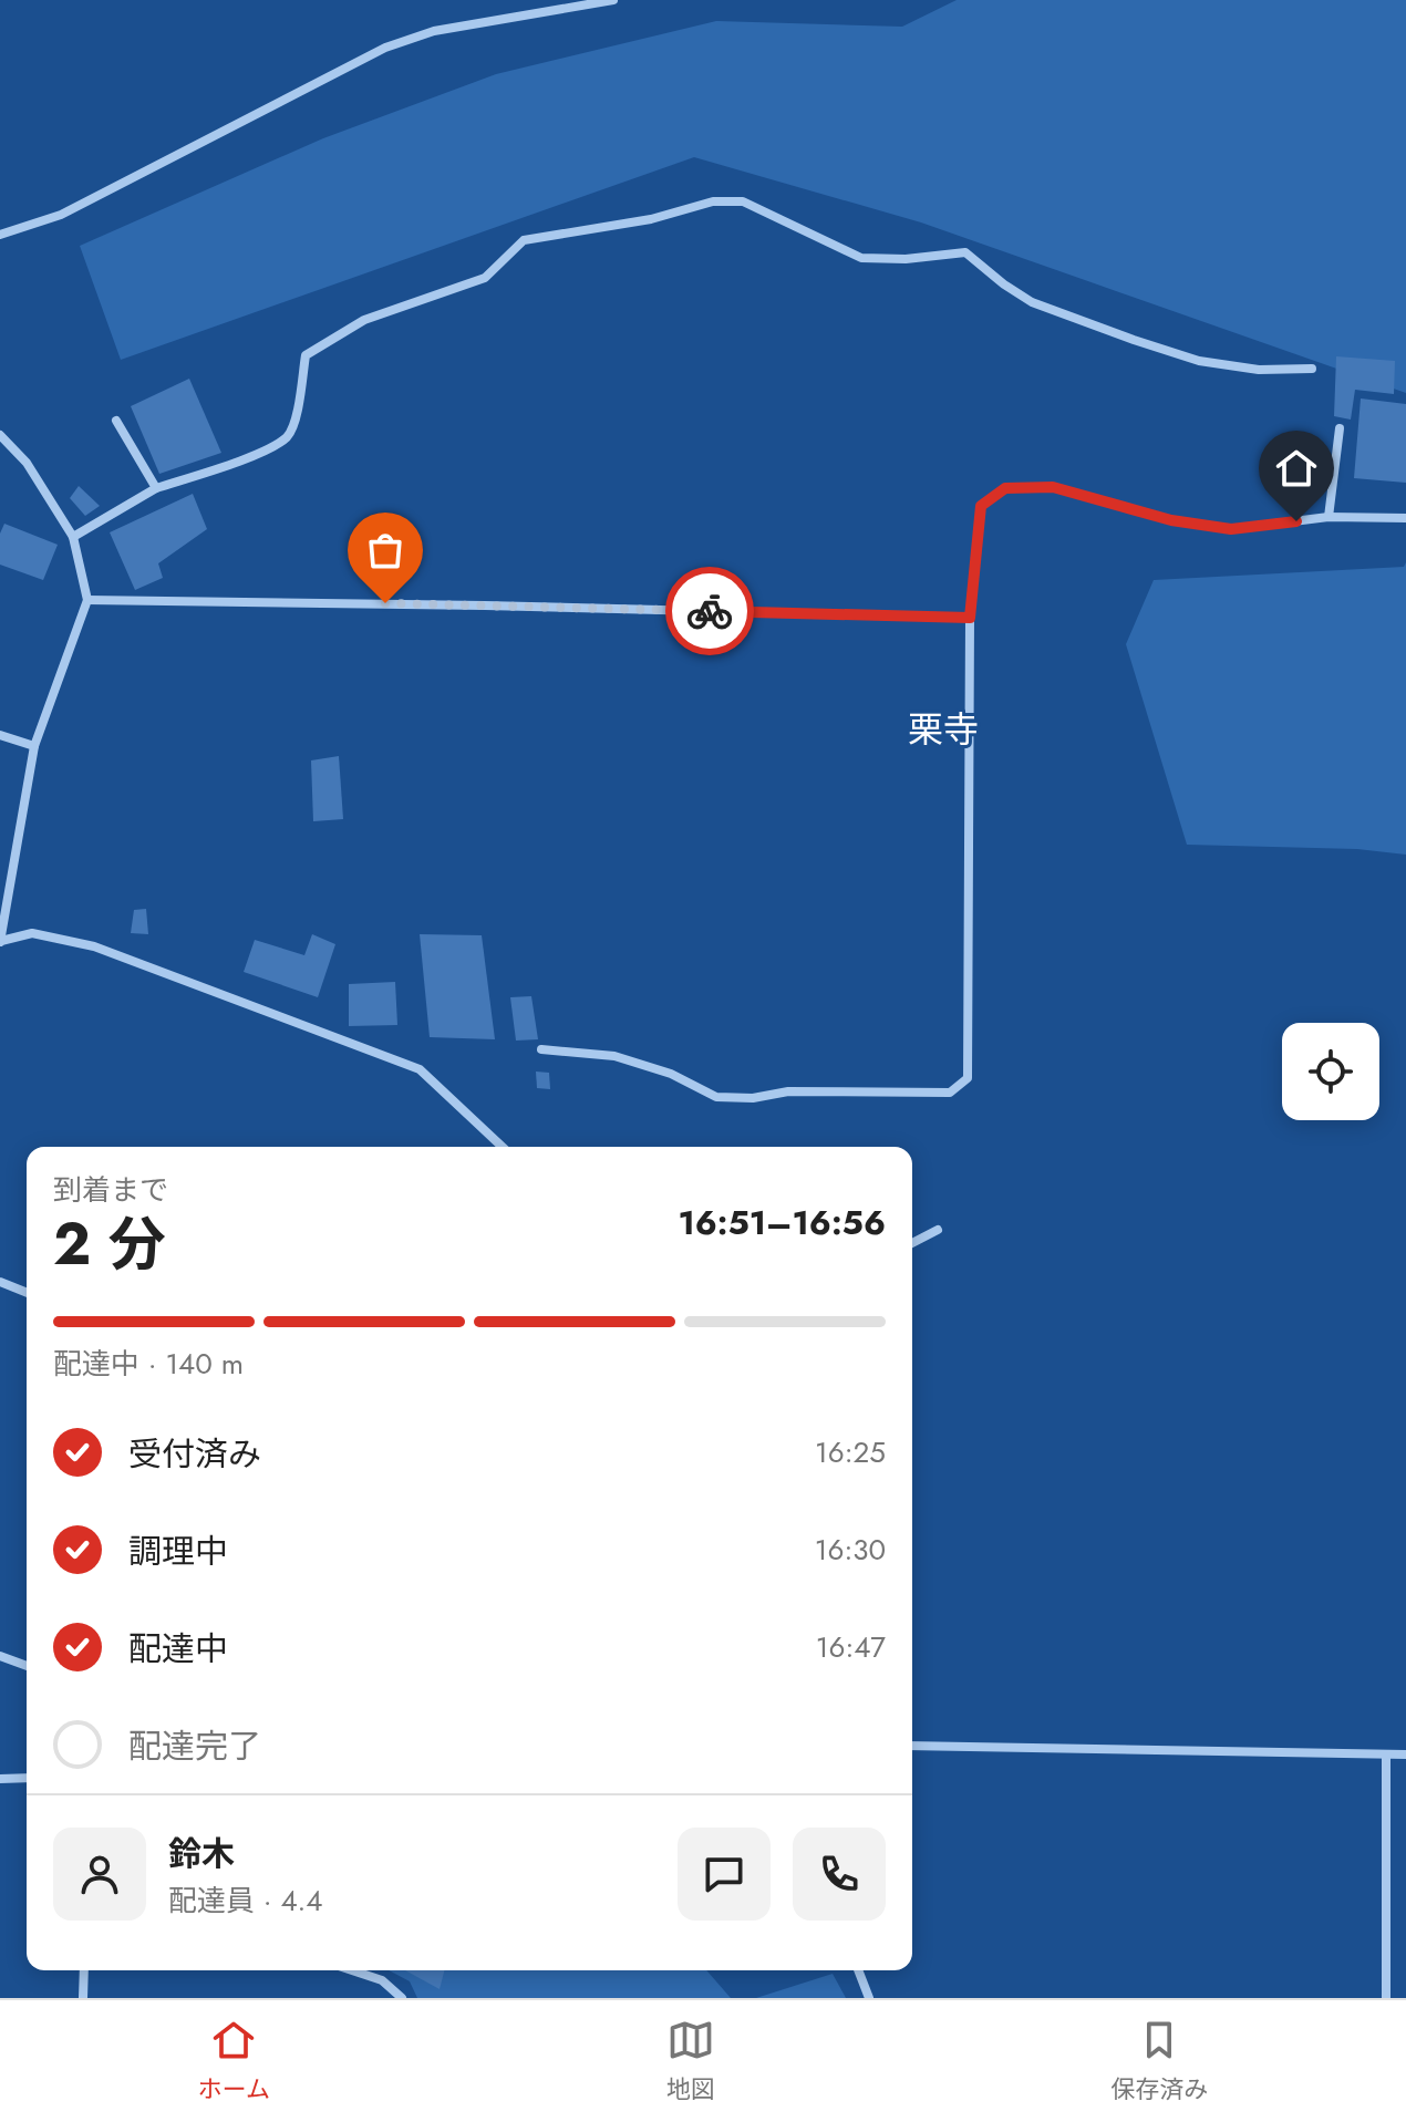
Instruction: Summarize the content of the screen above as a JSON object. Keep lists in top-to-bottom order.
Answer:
{
  "districts": ["栗寺"],
  "page": {
    "heading": ["2 分", "到着まで", "16:51–16:56"],
    "panel": ["鈴木", "配達員 · 4.4"],
    "bar": "配達中 · 140 m",
    "list": [
      ["受付済み", "16:25"],
      ["調理中", "16:30"],
      ["配達中", "16:47"],
      "配達完了"
    ],
    "tabs": ["ホーム", "地図", "保存済み"]
  }
}
